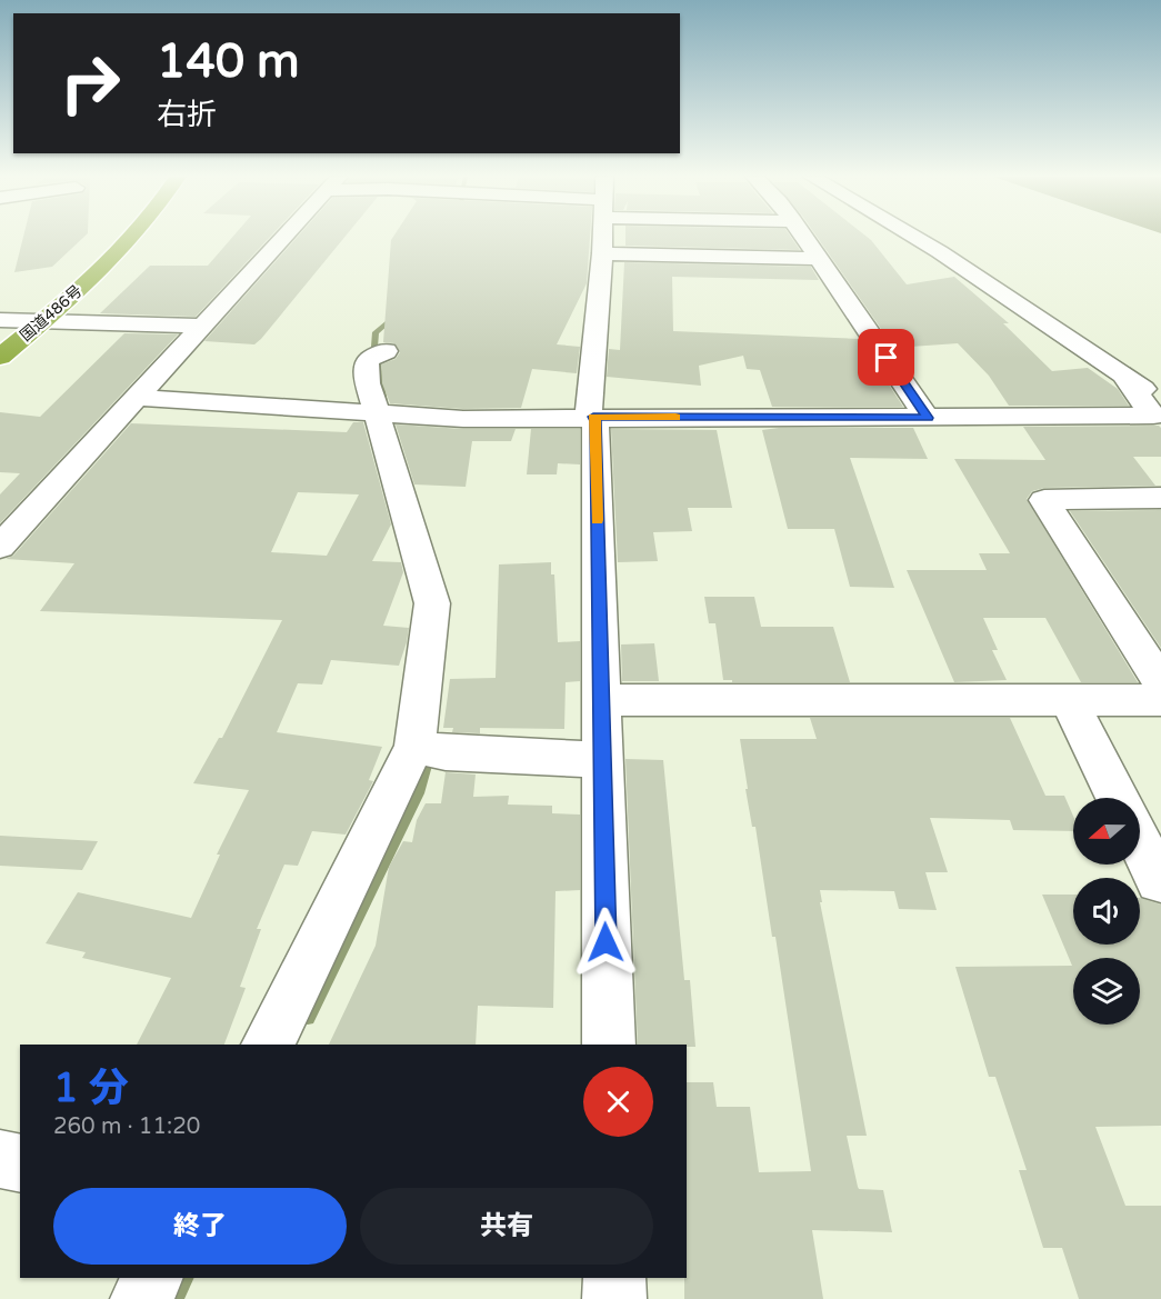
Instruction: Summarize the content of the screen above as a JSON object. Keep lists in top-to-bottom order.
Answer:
{
  "streets": {
    "highway": ["国道486号"]
  },
  "north": "left",
  "page": {
    "turn": ["140 m", "右折"],
    "heading": ["1 分", "260 m · 11:20"],
    "buttons": ["終了", "共有"]
  }
}
